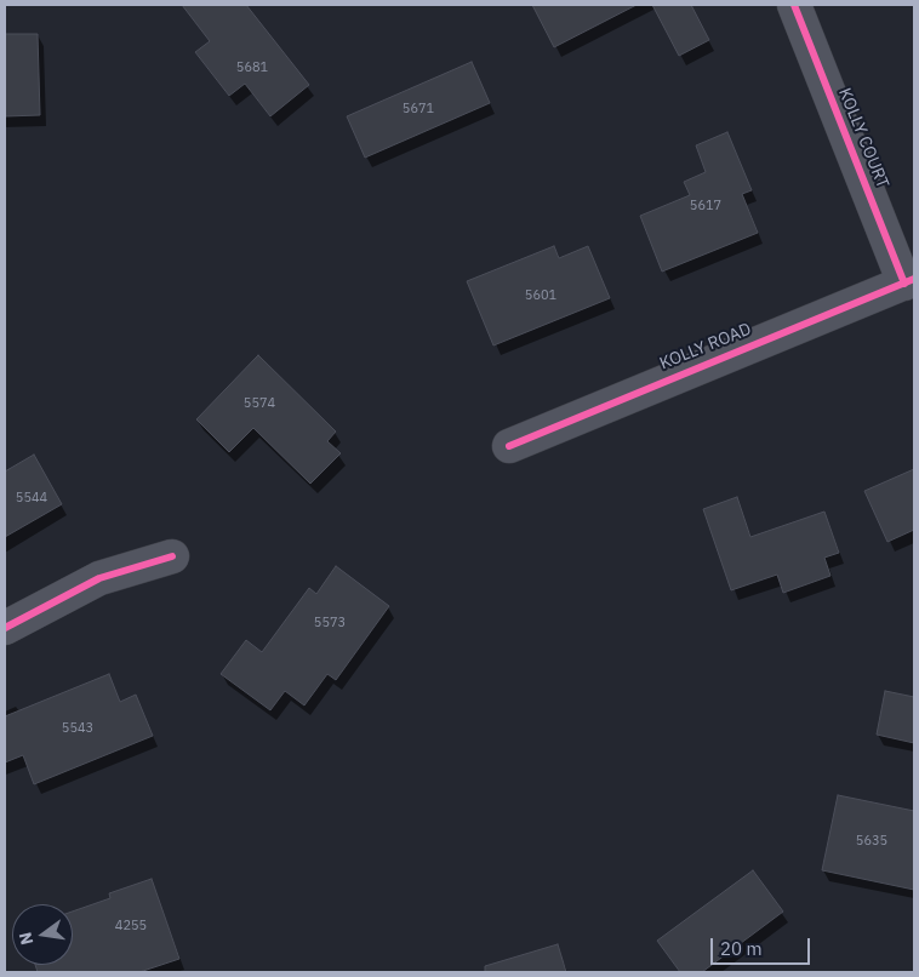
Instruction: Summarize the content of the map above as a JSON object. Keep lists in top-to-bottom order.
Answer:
{
  "streets": {
    "street": ["KOLLY COURT", "KOLLY ROAD"]
  },
  "crossings": [
    ["KOLLY COURT", "KOLLY ROAD"]
  ],
  "house_numbers": [
    "5681",
    "5671",
    "5617",
    "5601",
    "5574",
    "5544",
    "5573",
    "5543",
    "5635",
    "4255"
  ],
  "scale_bar": "20 m",
  "north": "left"
}
